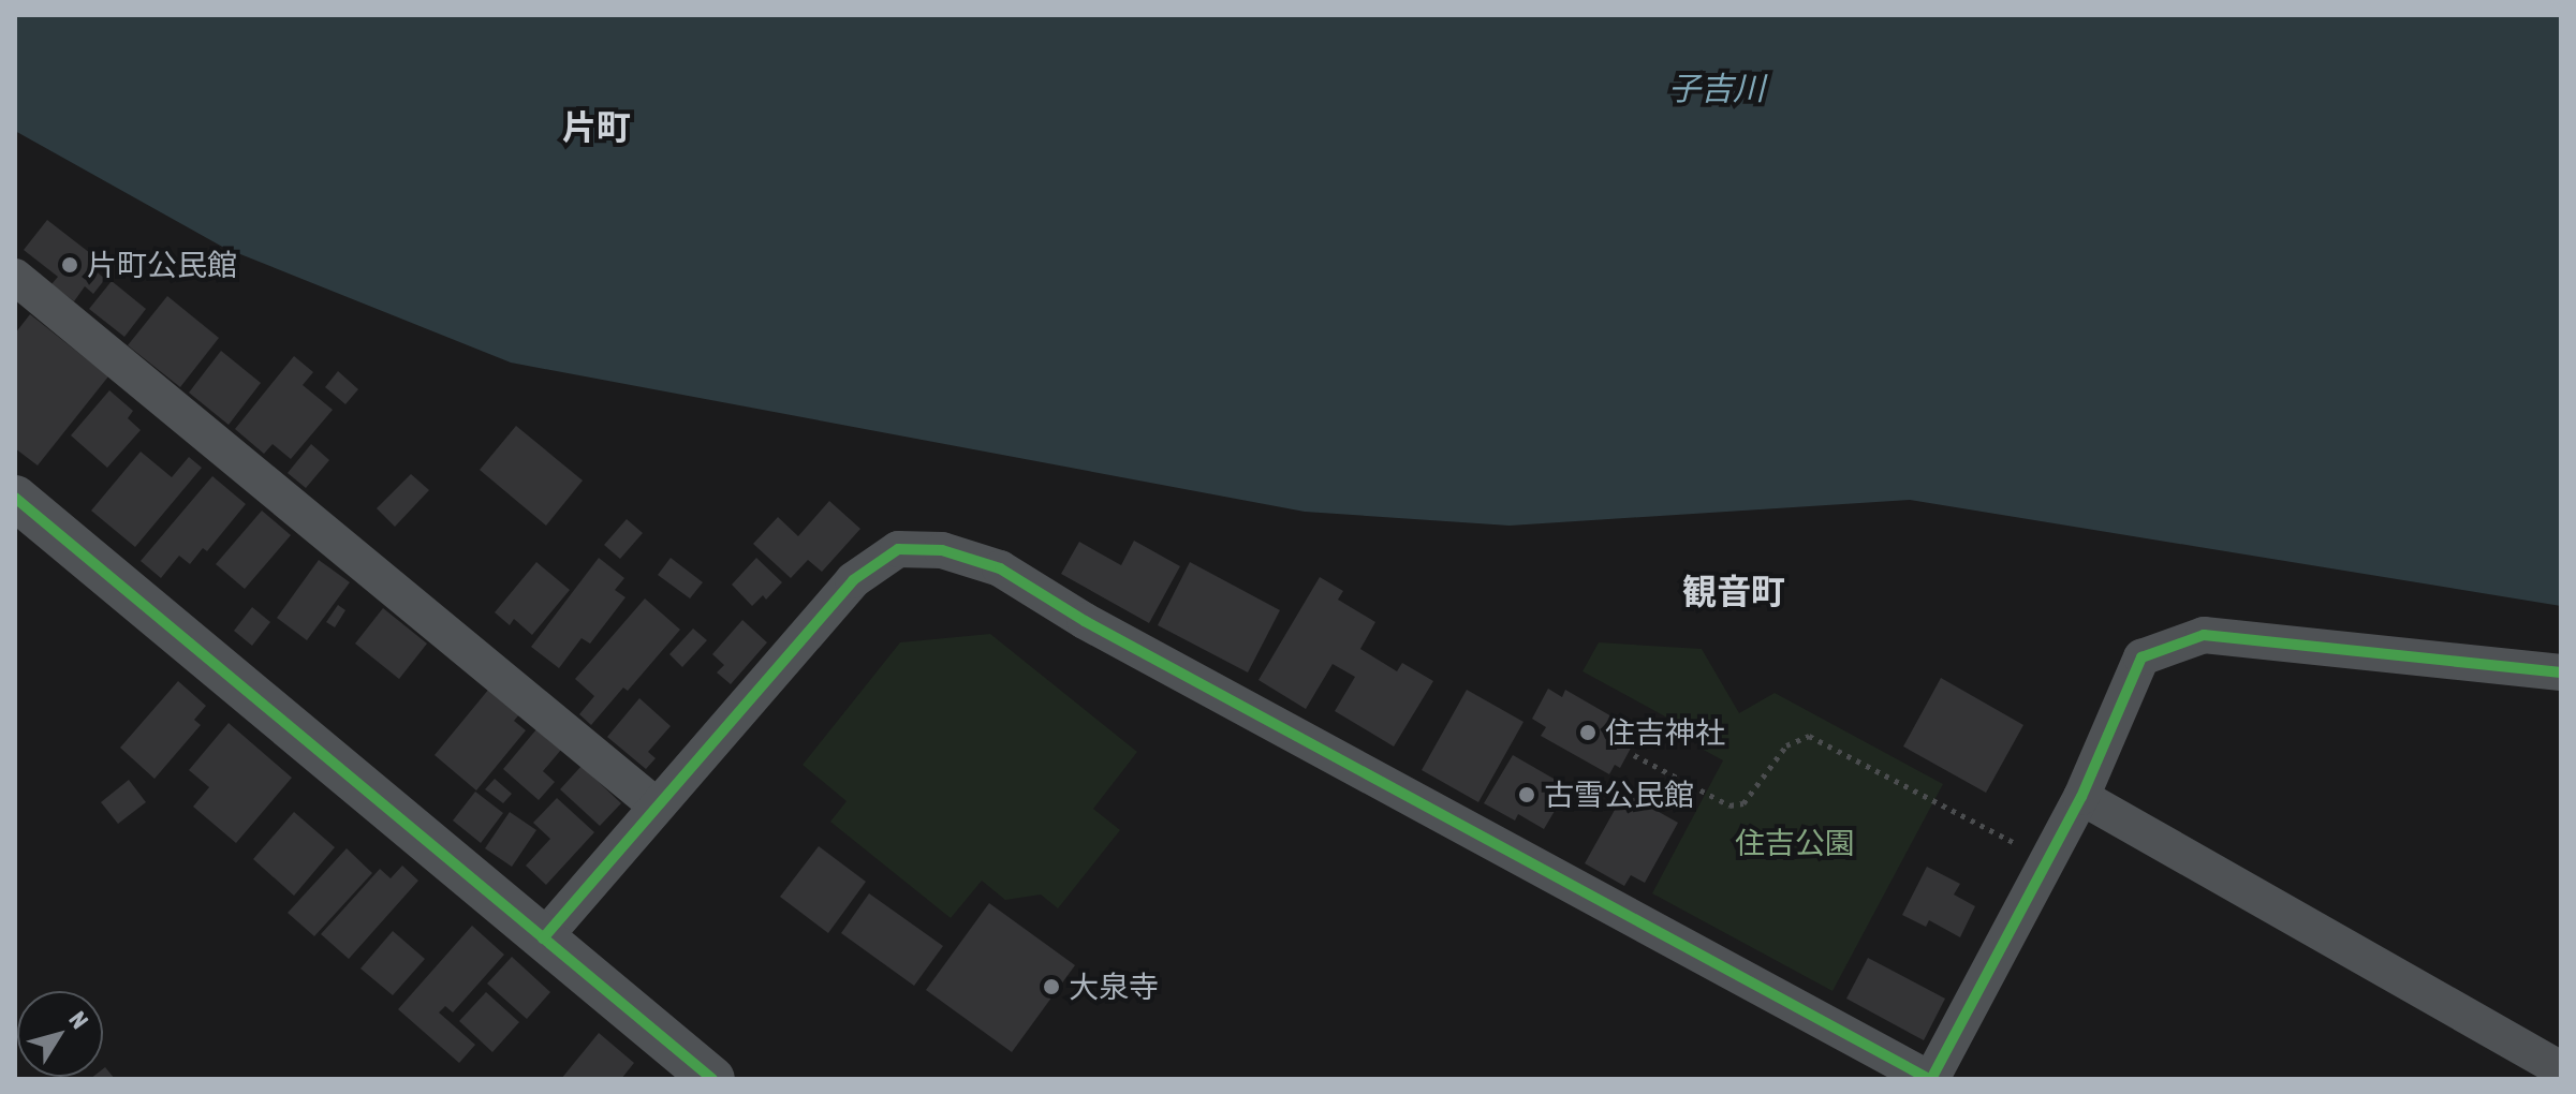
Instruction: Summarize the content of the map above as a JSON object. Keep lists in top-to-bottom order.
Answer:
{
  "districts": ["片町", "観音町"],
  "water": ["子吉川"],
  "parks": ["住吉公園"],
  "places": [
    "片町公民館",
    "住吉神社",
    "古雪公民館",
    "大泉寺"
  ],
  "north": "top right"
}
